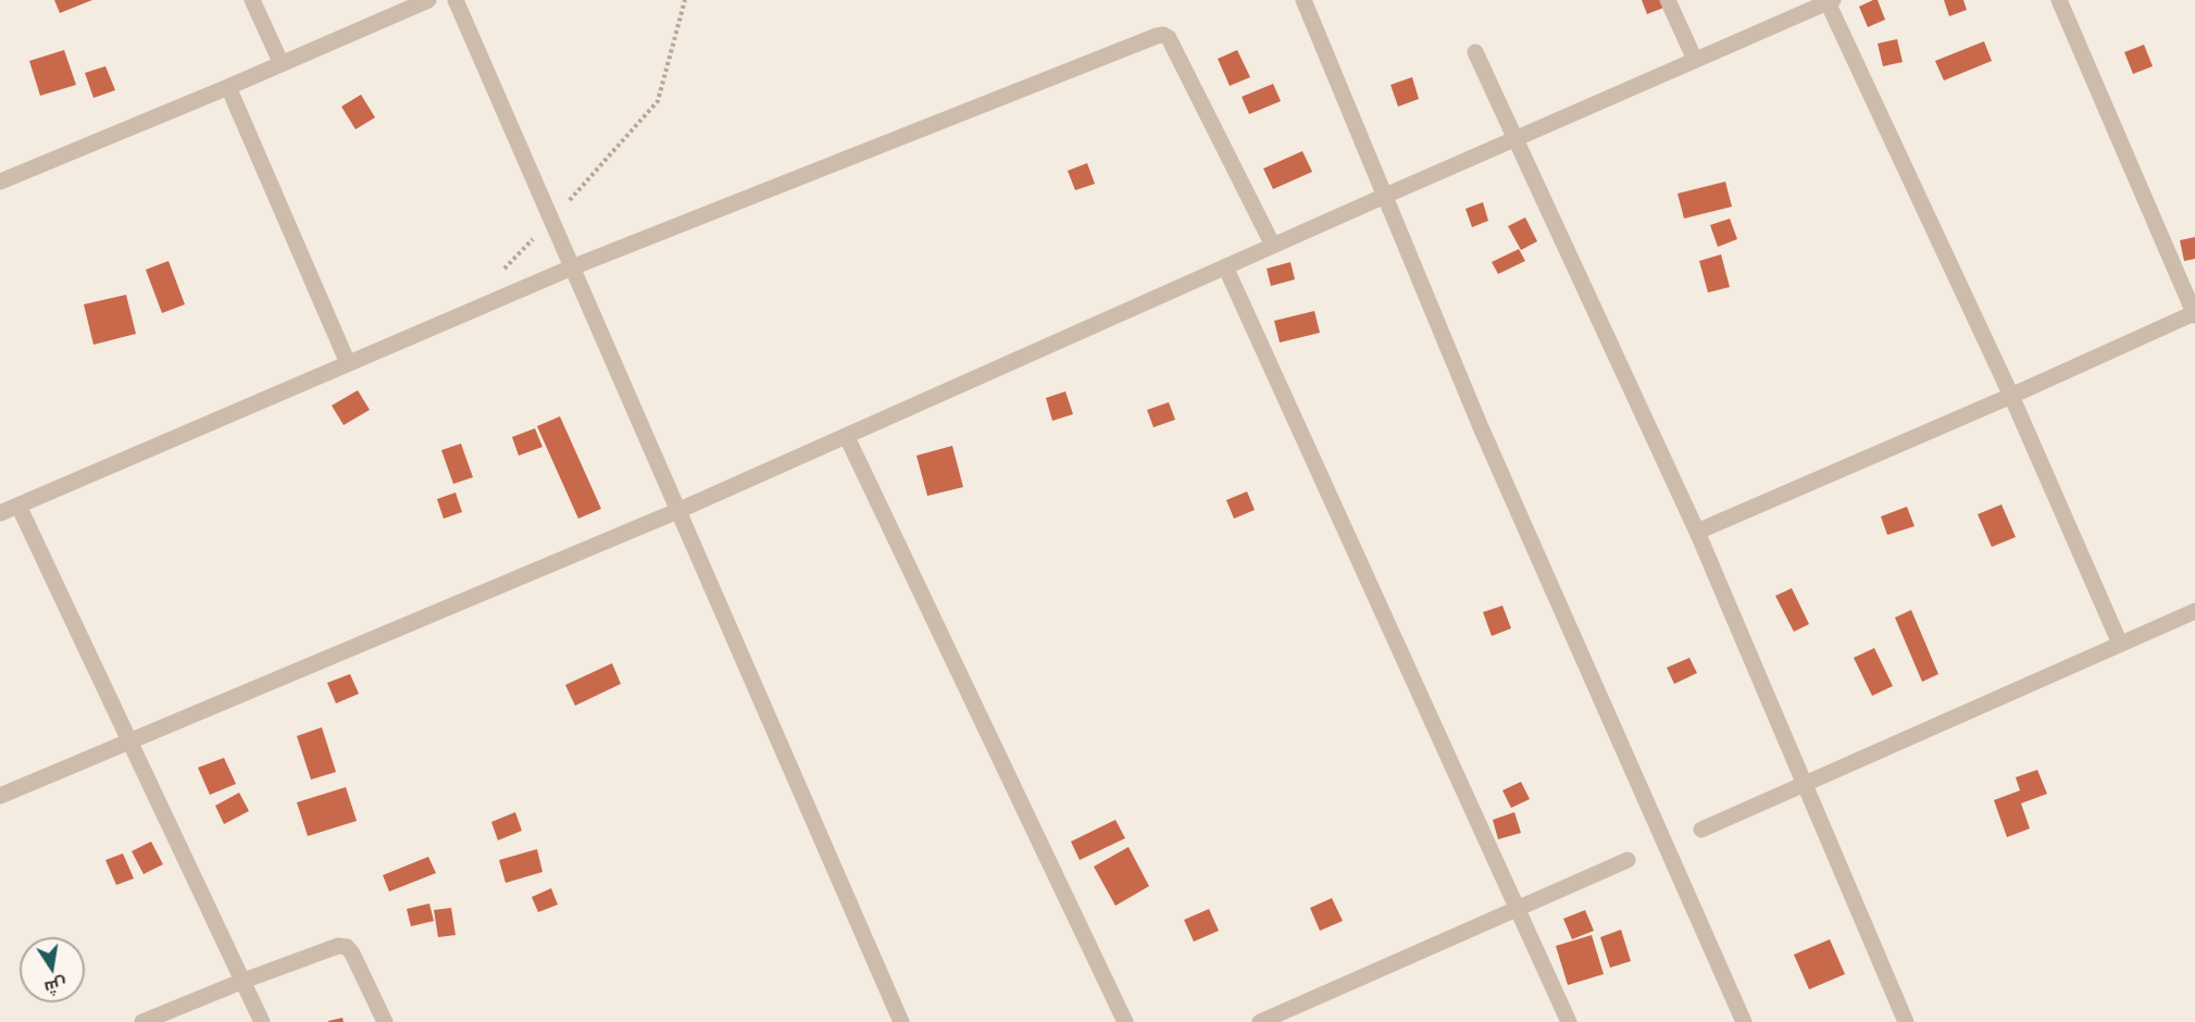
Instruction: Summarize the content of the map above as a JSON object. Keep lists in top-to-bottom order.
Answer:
{
  "north": "bottom"
}
